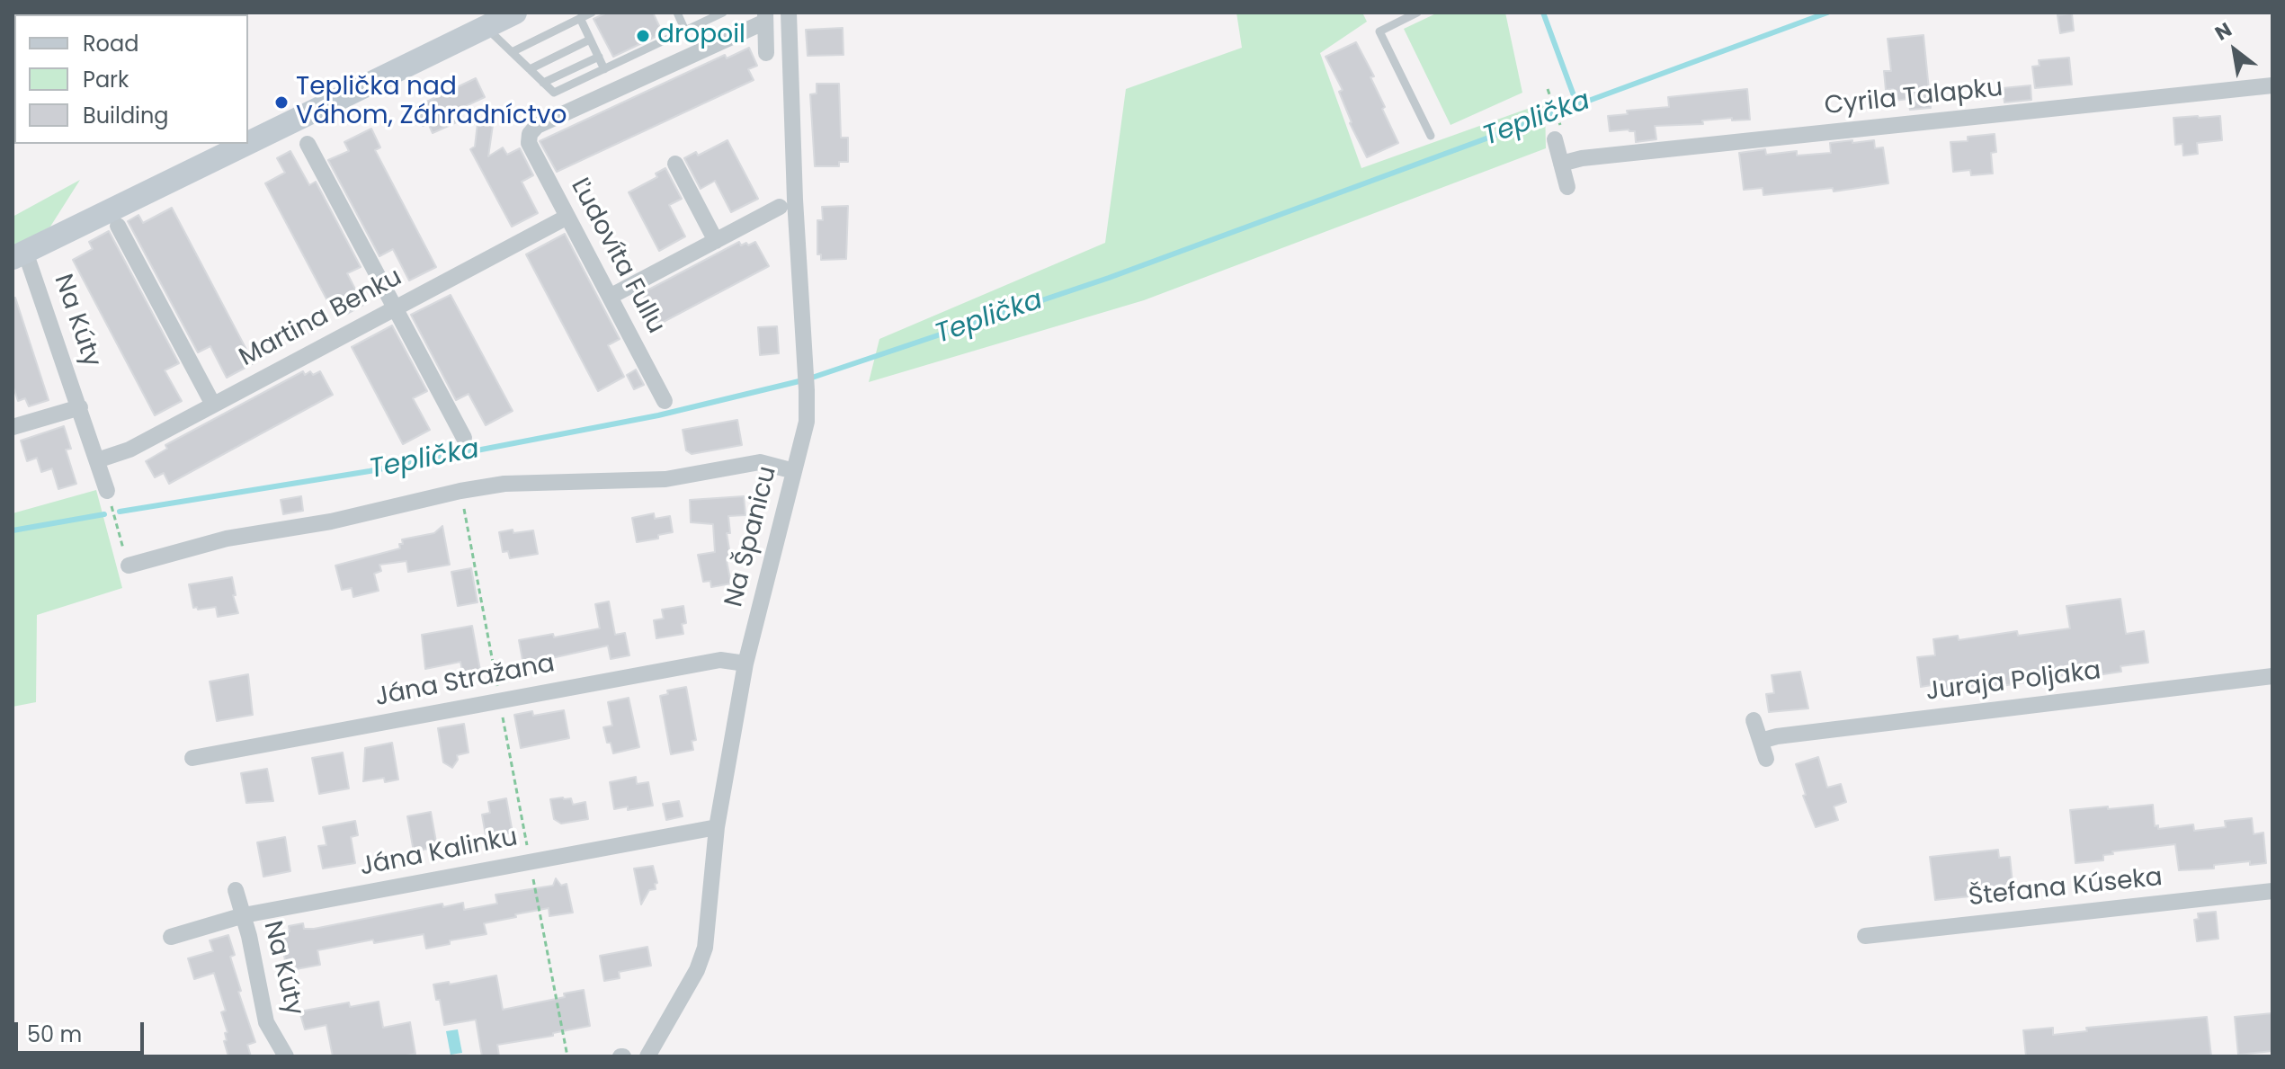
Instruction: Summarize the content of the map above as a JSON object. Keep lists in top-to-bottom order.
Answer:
{
  "streets": {
    "street": [
      "Cyrila Talapku",
      "Ľudovíta Fullu",
      "Martina Benku",
      "Na Kúty",
      "Na Španicu",
      "Jána Stražana",
      "Juraja Poljaka",
      "Jána Kalinku",
      "Štefana Kúseka"
    ]
  },
  "crossings": [
    ["Ľudovíta Fullu", "Martina Benku"],
    ["Martina Benku", "Na Kúty"],
    ["Na Kúty", "Jána Kalinku"],
    ["Na Španicu", "Jána Stražana"],
    ["Na Španicu", "Jána Kalinku"]
  ],
  "water": ["Teplička"],
  "places": ["dropoil", "Teplička nad Váhom, Záhradníctvo"],
  "legend": ["Road", "Park", "Building"],
  "scale_bar": "50 m",
  "north": "top left"
}
